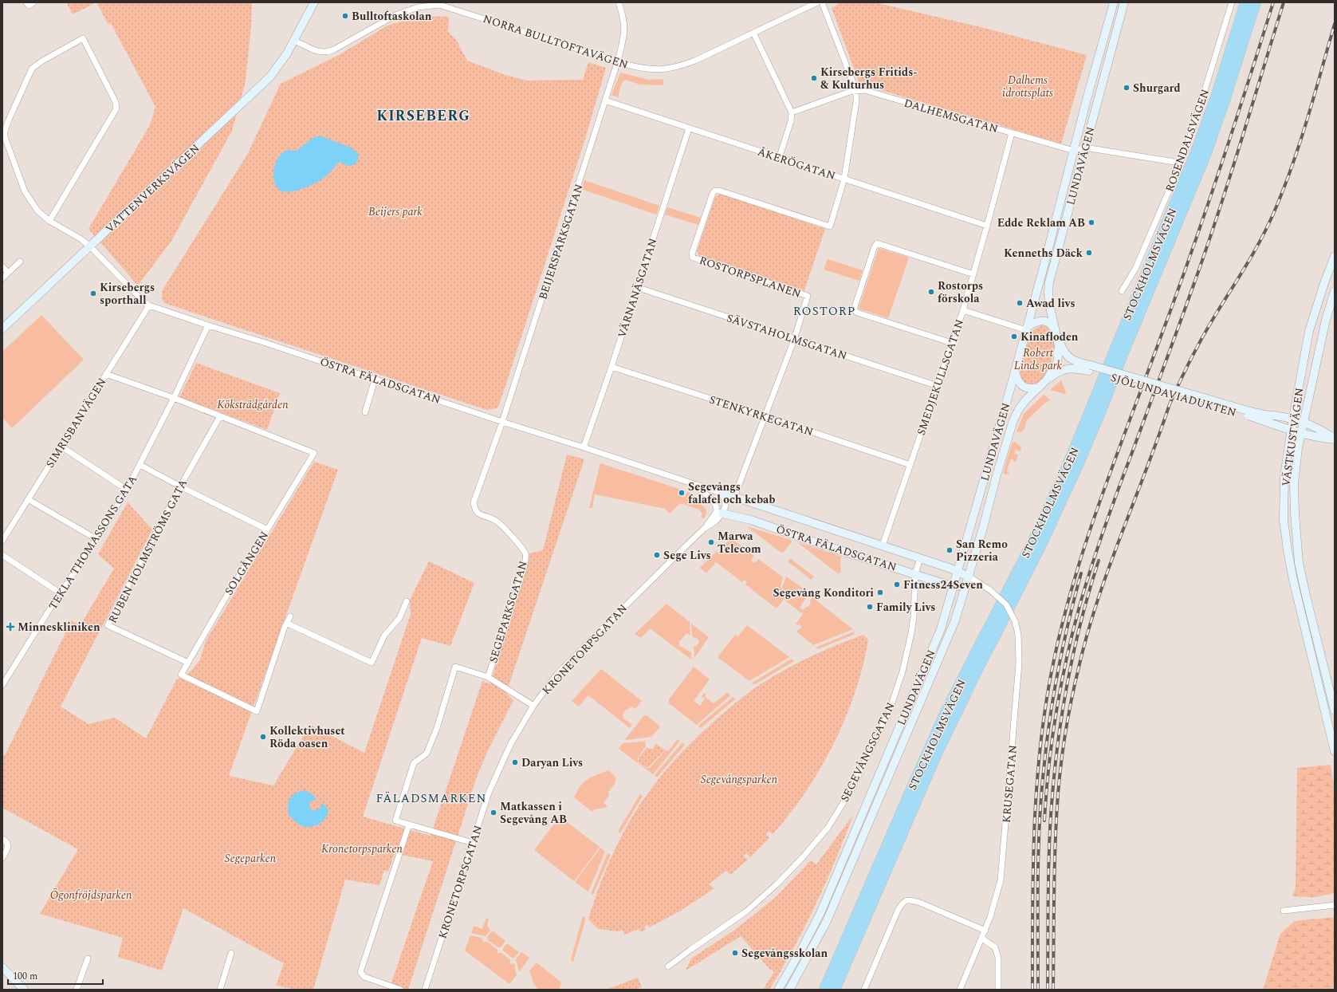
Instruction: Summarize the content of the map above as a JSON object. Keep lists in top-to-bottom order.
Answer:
{
  "streets": {
    "highway": ["STOCKHOLMSVÄGEN"],
    "main road": [
      "LUNDAVÄGEN",
      "VATTENVERKSVÄGEN",
      "ÖSTRA FÄLADSGATAN",
      "SJÖLUNDAVIADUKTEN",
      "VÄSTKUSTVÄGEN"
    ],
    "street": [
      "NORRA BULLTOFTAVÄGEN",
      "DALHEMSGATAN",
      "ROSENDALSVÄGEN",
      "ÅKERÖGATAN",
      "BEIJERSPARKSGATAN",
      "ROSTORPSPLANEN",
      "VÄRNANÄSGATAN",
      "SÄVSTAHOLMSGATAN",
      "SMEDJEKULLSGATAN",
      "STENKYRKEGATAN",
      "SIMRISBANVÄGEN",
      "TEKLA THOMASSONS GATA",
      "RUBEN HOLMSTRÖMS GATA",
      "SOLGÅNGEN",
      "SEGEPARKSGATAN",
      "KRONETORPSGATAN",
      "SEGEVÅNGSGATAN",
      "KRUSEGATAN"
    ]
  },
  "crossings": [
    ["NORRA BULLTOFTAVÄGEN", "VATTENVERKSVÄGEN"],
    ["NORRA BULLTOFTAVÄGEN", "BEIJERSPARKSGATAN"],
    ["DALHEMSGATAN", "LUNDAVÄGEN"],
    ["DALHEMSGATAN", "SMEDJEKULLSGATAN"],
    ["ÅKERÖGATAN", "BEIJERSPARKSGATAN"],
    ["ÅKERÖGATAN", "ROSTORPSPLANEN"],
    ["ÅKERÖGATAN", "VÄRNANÄSGATAN"],
    ["ÅKERÖGATAN", "SMEDJEKULLSGATAN"],
    ["LUNDAVÄGEN", "ÖSTRA FÄLADSGATAN"],
    ["LUNDAVÄGEN", "SJÖLUNDAVIADUKTEN"],
    ["LUNDAVÄGEN", "KRUSEGATAN"],
    ["VATTENVERKSVÄGEN", "ÖSTRA FÄLADSGATAN"],
    ["BEIJERSPARKSGATAN", "ÖSTRA FÄLADSGATAN"],
    ["BEIJERSPARKSGATAN", "SEGEPARKSGATAN"],
    ["ROSTORPSPLANEN", "SÄVSTAHOLMSGATAN"],
    ["VÄRNANÄSGATAN", "SÄVSTAHOLMSGATAN"],
    ["VÄRNANÄSGATAN", "ÖSTRA FÄLADSGATAN"],
    ["VÄRNANÄSGATAN", "STENKYRKEGATAN"],
    ["SÄVSTAHOLMSGATAN", "SMEDJEKULLSGATAN"],
    ["SMEDJEKULLSGATAN", "ÖSTRA FÄLADSGATAN"],
    ["SMEDJEKULLSGATAN", "STENKYRKEGATAN"],
    ["ÖSTRA FÄLADSGATAN", "SIMRISBANVÄGEN"],
    ["ÖSTRA FÄLADSGATAN", "TEKLA THOMASSONS GATA"],
    ["ÖSTRA FÄLADSGATAN", "SEGEPARKSGATAN"],
    ["ÖSTRA FÄLADSGATAN", "KRONETORPSGATAN"],
    ["ÖSTRA FÄLADSGATAN", "SEGEVÅNGSGATAN"],
    ["ÖSTRA FÄLADSGATAN", "KRUSEGATAN"],
    ["SJÖLUNDAVIADUKTEN", "VÄSTKUSTVÄGEN"],
    ["RUBEN HOLMSTRÖMS GATA", "SOLGÅNGEN"],
    ["SEGEPARKSGATAN", "KRONETORPSGATAN"]
  ],
  "districts": ["KIRSEBERG", "ROSTORP", "FÄLADSMARKEN"],
  "parks": [
    "Dalhems idrottsplats",
    "Beijers park",
    "Robert Linds park",
    "Köksträdgården",
    "Segevångsparken",
    "Kronetorpsparken",
    "Segeparken",
    "Ögonfröjdsparken"
  ],
  "places": {
    "other": [
      "Bulltoftaskolan",
      "Kirsebergs Fritids- & Kulturhus",
      "Shurgard",
      "Edde Reklam AB",
      "Kenneths Däck",
      "Rostorps förskola",
      "Kirsebergs sporthall",
      "Awad livs",
      "Kinafloden",
      "Segevångs falafel och kebab",
      "Marwa Telecom",
      "San Remo Pizzeria",
      "Sege Livs",
      "Fitness24Seven",
      "Segevång Konditori",
      "Family Livs",
      "Kollektivhuset Röda oasen",
      "Daryan Livs",
      "Matkassen i Segevång AB",
      "Segevångsskolan"
    ],
    "health": ["Minneskliniken"]
  },
  "scale_bar": "100 m"
}
